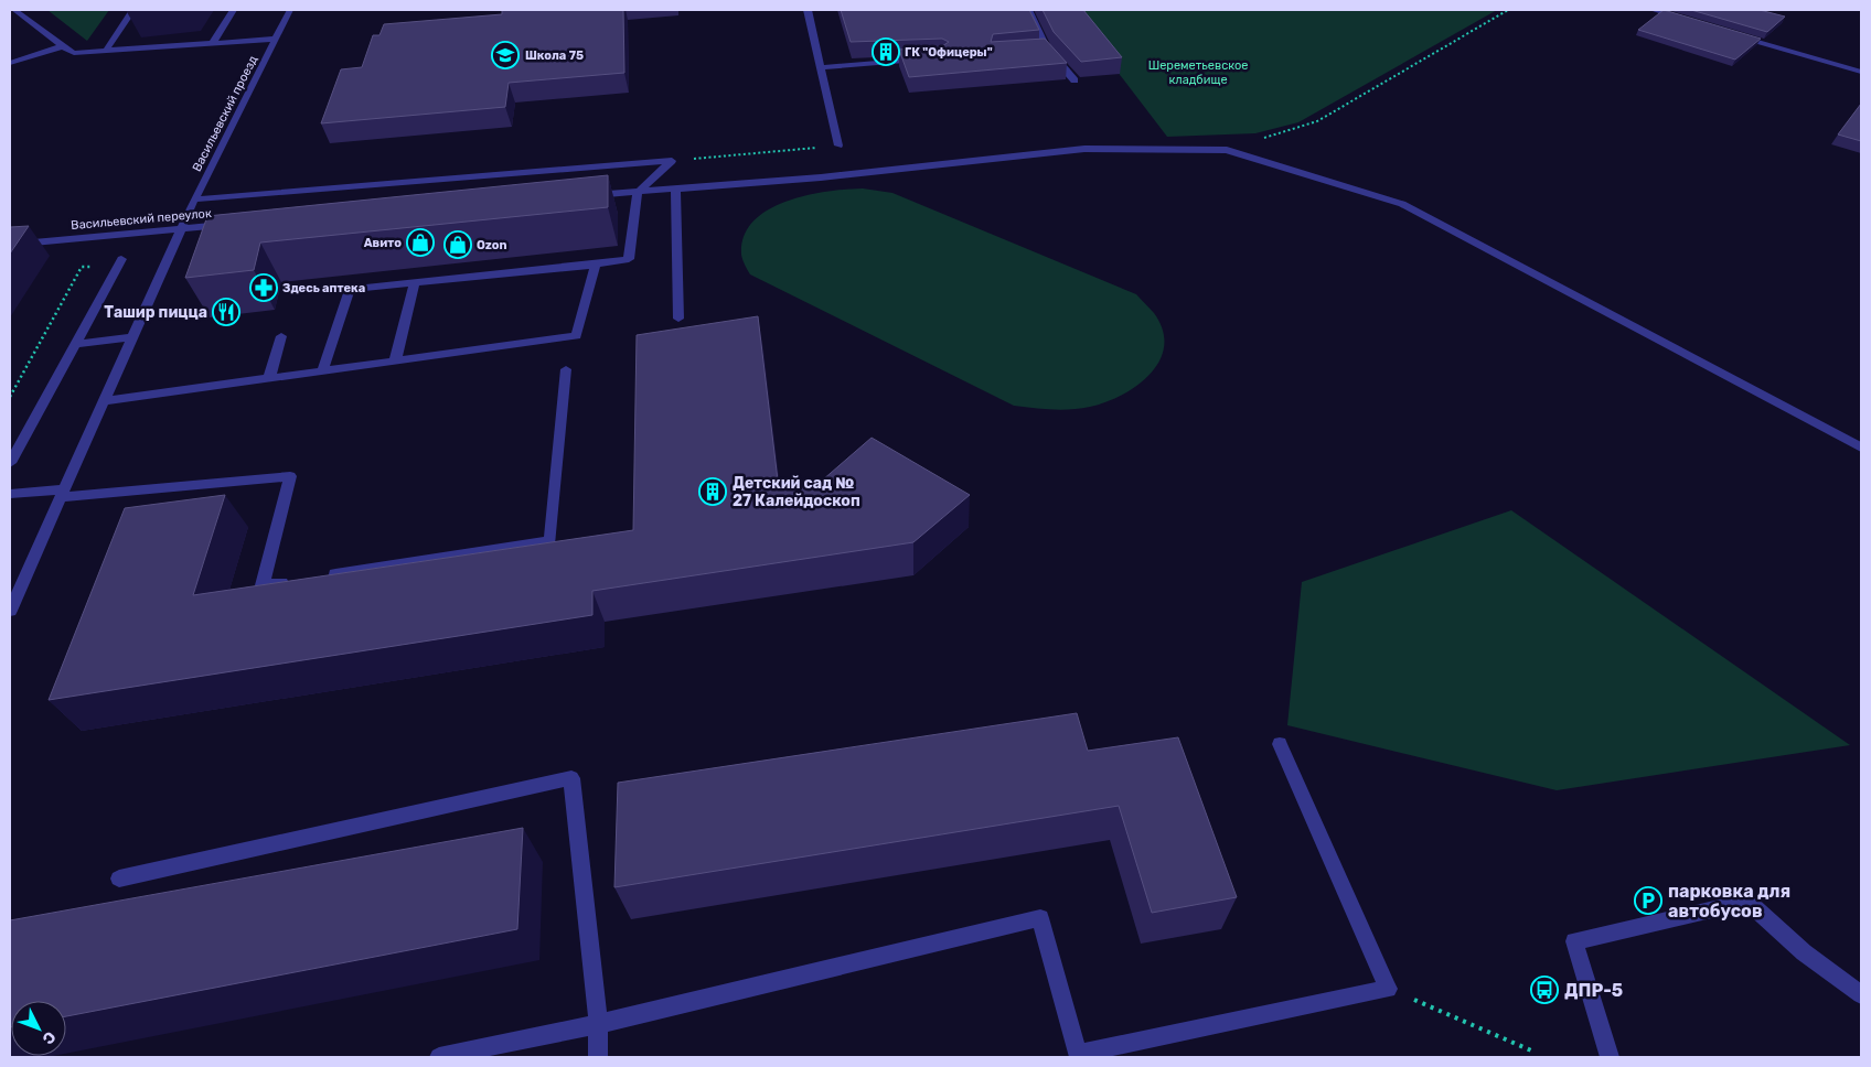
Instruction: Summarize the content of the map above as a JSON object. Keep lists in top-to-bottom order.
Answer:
{
  "streets": {
    "street": ["Васильевский проезд", "Васильевский переулок"]
  },
  "crossings": [
    ["Васильевский проезд", "Васильевский переулок"]
  ],
  "parks": ["Шереметьевское кладбище"],
  "places": {
    "building": ["ГК \"Офицеры\"", "Детский сад № 27 Калейдоскоп"],
    "school or university": ["Школа 75"],
    "shop": ["Авито", "Ozon"],
    "pharmacy": ["Здесь аптека"],
    "restaurant": ["Ташир пицца"],
    "parking": ["парковка для автобусов"],
    "bus stop": ["ДПР-5"]
  },
  "north": "bottom right"
}
